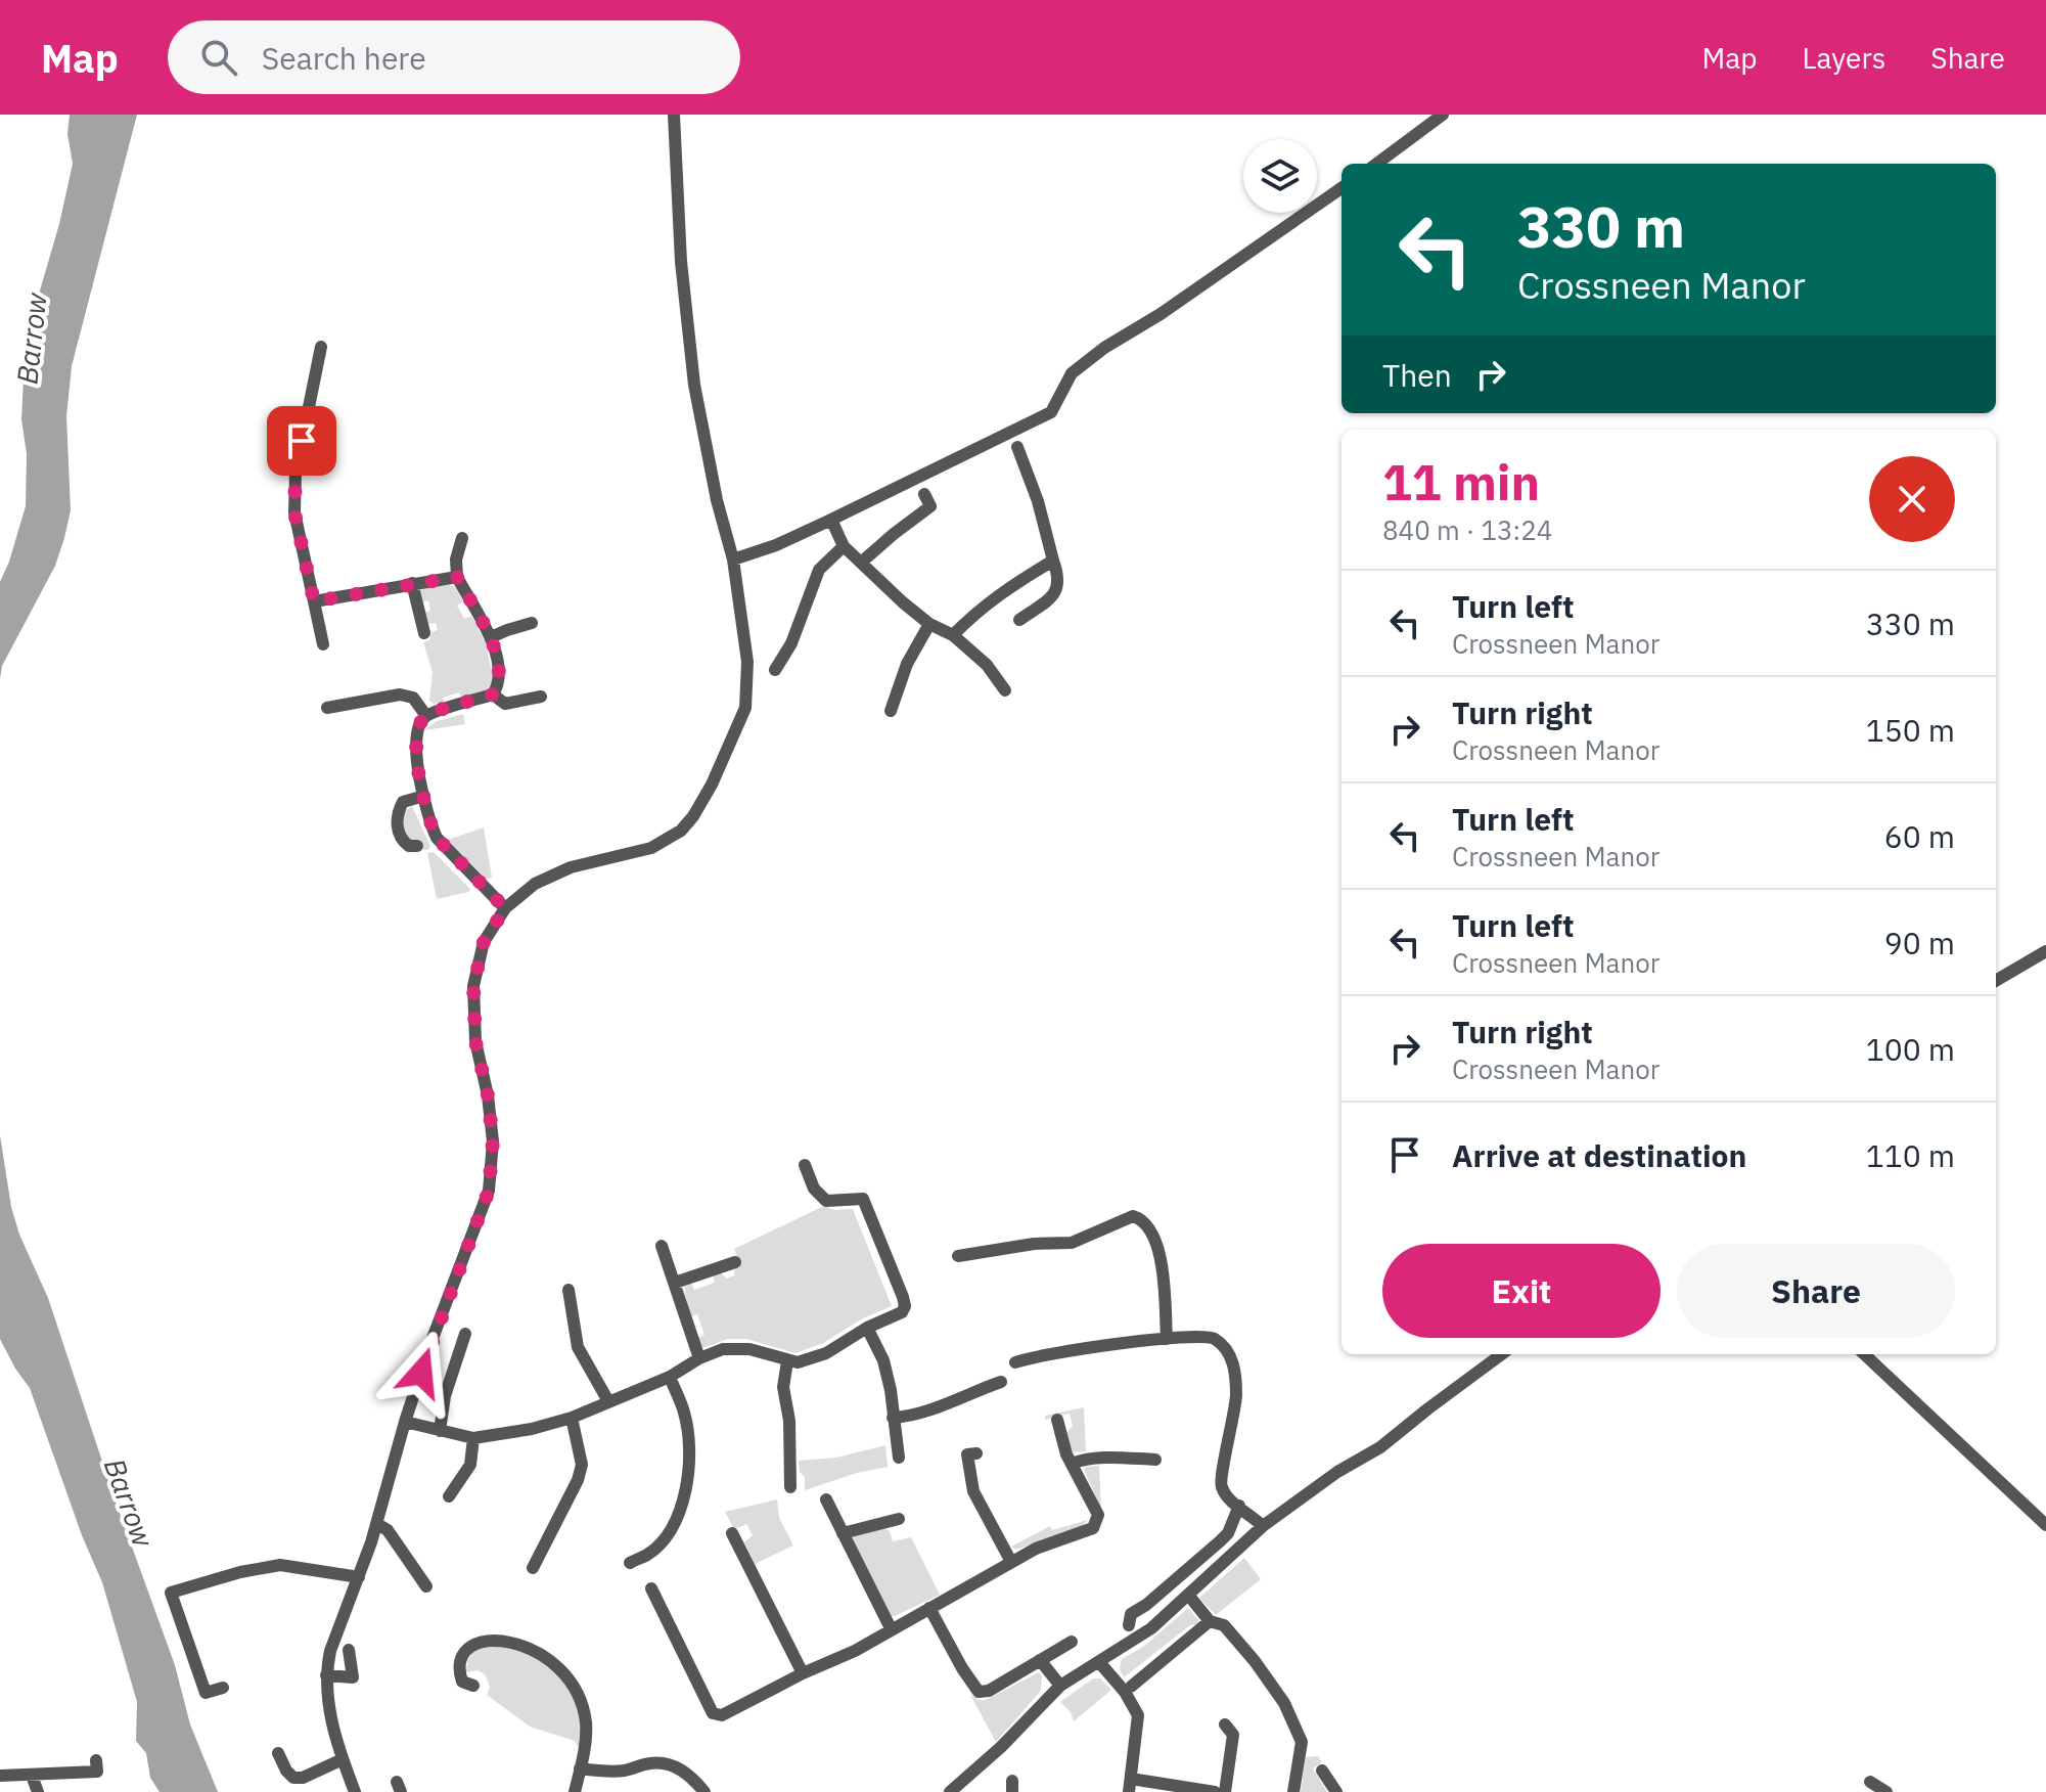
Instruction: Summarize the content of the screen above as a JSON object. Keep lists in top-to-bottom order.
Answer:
{
  "water": ["Barrow"],
  "page": {
    "header": "Map",
    "search": "Search here",
    "nav": ["Map", "Layers", "Share"],
    "turn": ["330 m", "Crossneen Manor"],
    "then": "Then",
    "heading": ["11 min", "840 m · 13:24"],
    "list": [
      {
        "name": "Turn left",
        "note": "Crossneen Manor",
        "value": "330 m"
      },
      {
        "name": "Turn right",
        "note": "Crossneen Manor",
        "value": "150 m"
      },
      {
        "name": "Turn left",
        "note": "Crossneen Manor",
        "value": "60 m"
      },
      {
        "name": "Turn left",
        "note": "Crossneen Manor",
        "value": "90 m"
      },
      {
        "name": "Turn right",
        "note": "Crossneen Manor",
        "value": "100 m"
      },
      {
        "name": "Arrive at destination",
        "value": "110 m"
      }
    ],
    "buttons": ["Exit", "Share"]
  }
}
